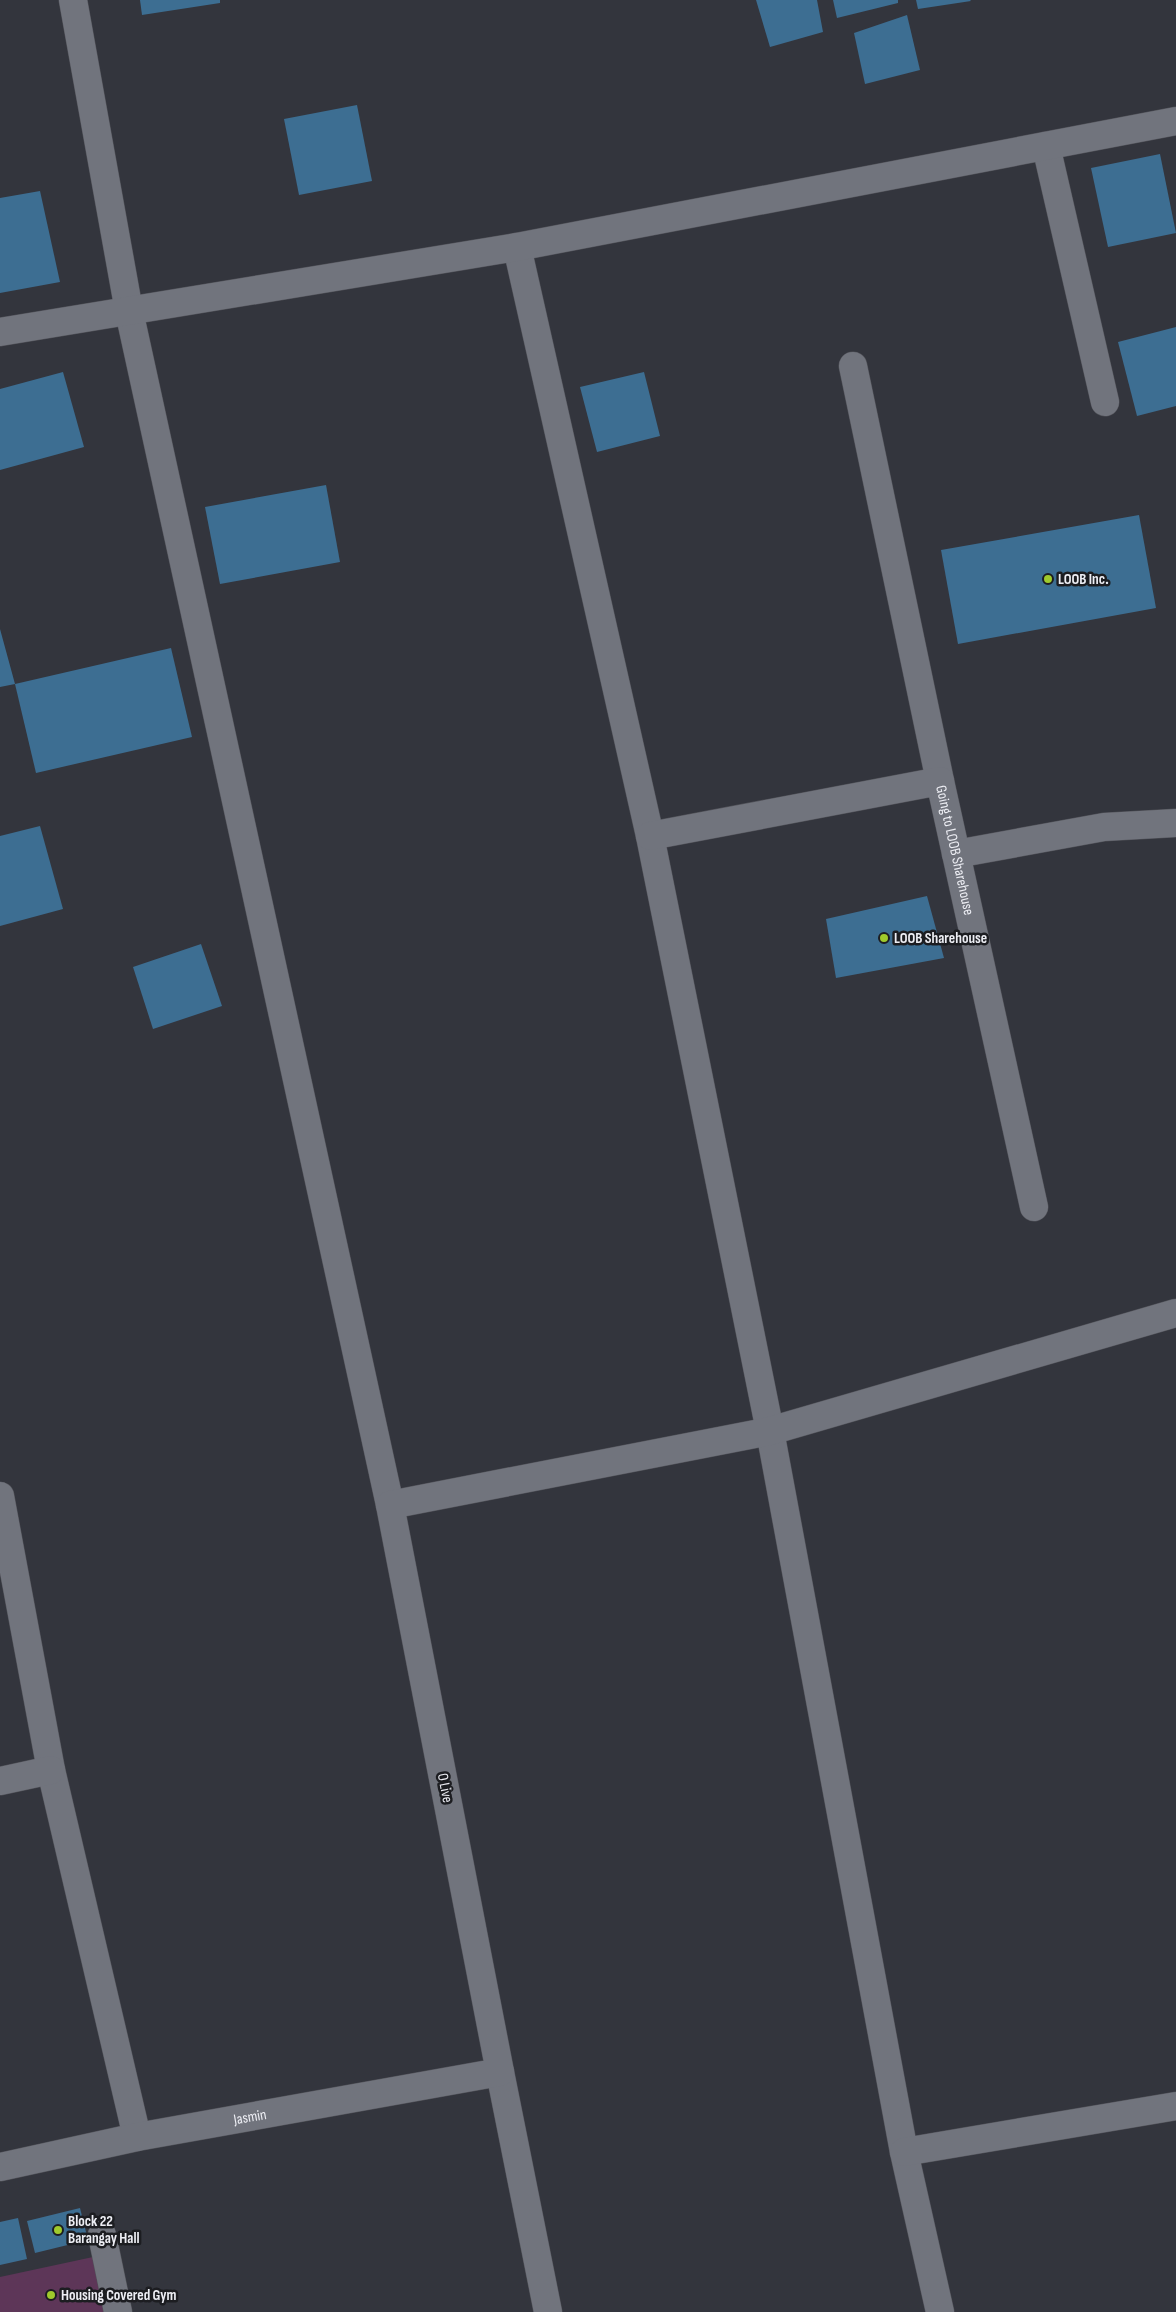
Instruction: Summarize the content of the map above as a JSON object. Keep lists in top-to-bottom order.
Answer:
{
  "streets": {
    "street": ["Going to LOOB Sharehouse", "O Live", "Jasmin"]
  },
  "crossings": [
    ["O Live", "Jasmin"]
  ],
  "places": [
    "LOOB Inc.",
    "LOOB Sharehouse",
    "Block 22 Barangay Hall",
    "Housing Covered Gym"
  ]
}
